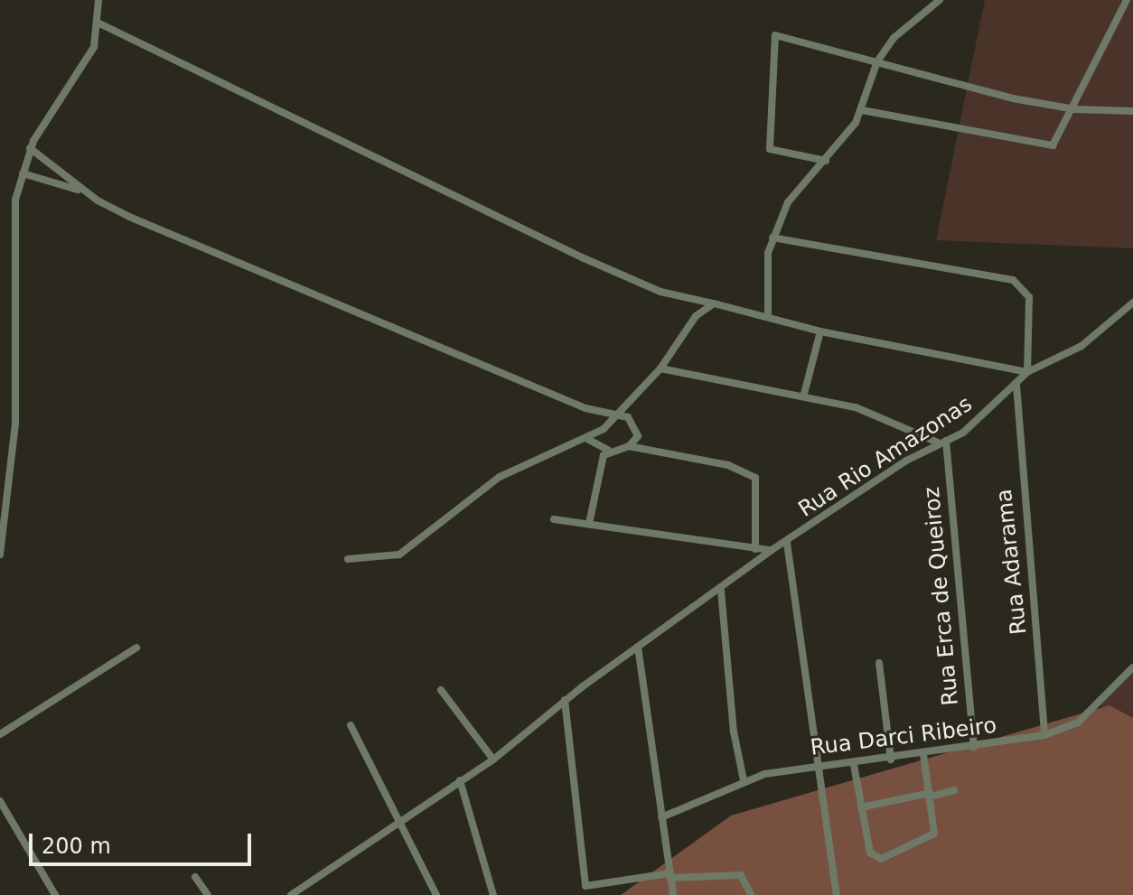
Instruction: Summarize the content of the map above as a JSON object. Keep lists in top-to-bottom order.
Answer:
{
  "streets": {
    "street": [
      "Rua Rio Amazonas",
      "Rua Adarama",
      "Rua Erca de Queiroz",
      "Rua Darci Ribeiro"
    ]
  },
  "crossings": [
    ["Rua Rio Amazonas", "Rua Adarama"],
    ["Rua Rio Amazonas", "Rua Erca de Queiroz"],
    ["Rua Adarama", "Rua Darci Ribeiro"],
    ["Rua Erca de Queiroz", "Rua Darci Ribeiro"]
  ],
  "scale_bar": "200 m"
}
